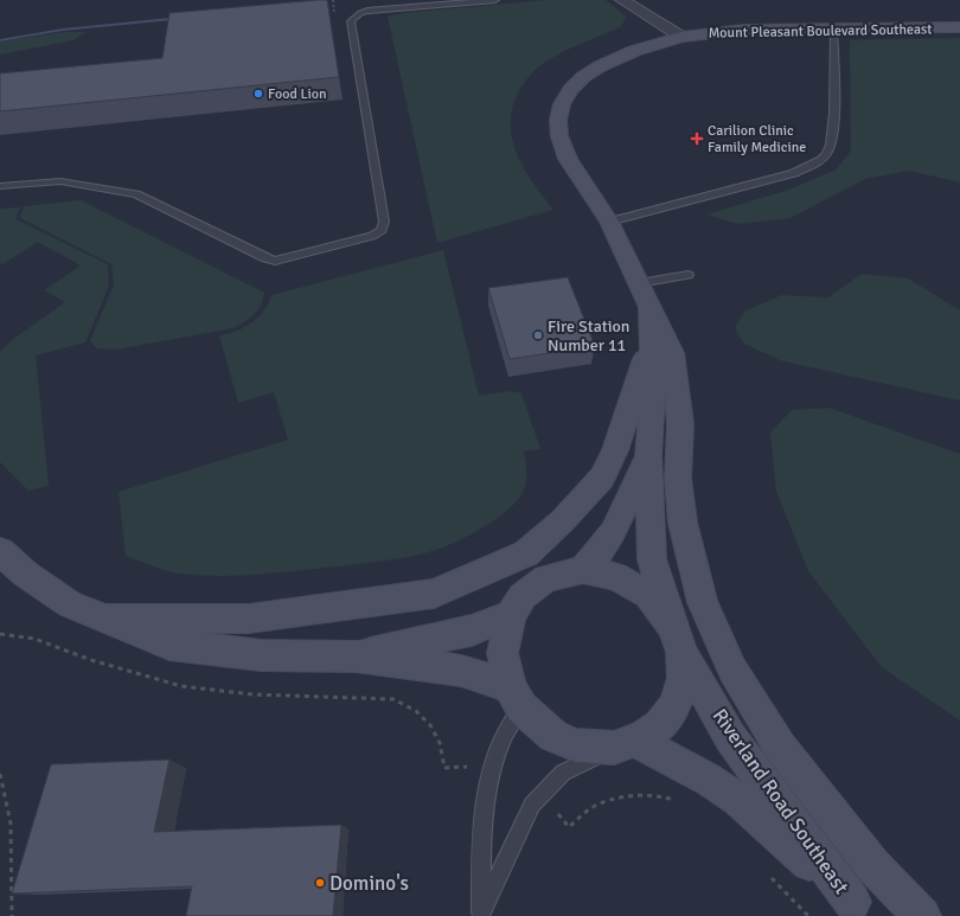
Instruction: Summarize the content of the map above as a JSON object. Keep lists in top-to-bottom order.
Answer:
{
  "streets": {
    "main road": ["Mount Pleasant Boulevard Southeast", "Riverland Road Southeast"]
  },
  "crossings": [
    ["Mount Pleasant Boulevard Southeast", "Riverland Road Southeast"]
  ],
  "places": {
    "other": ["Food Lion", "Fire Station Number 11", "Domino's"],
    "health": ["Carilion Clinic Family Medicine"]
  }
}
